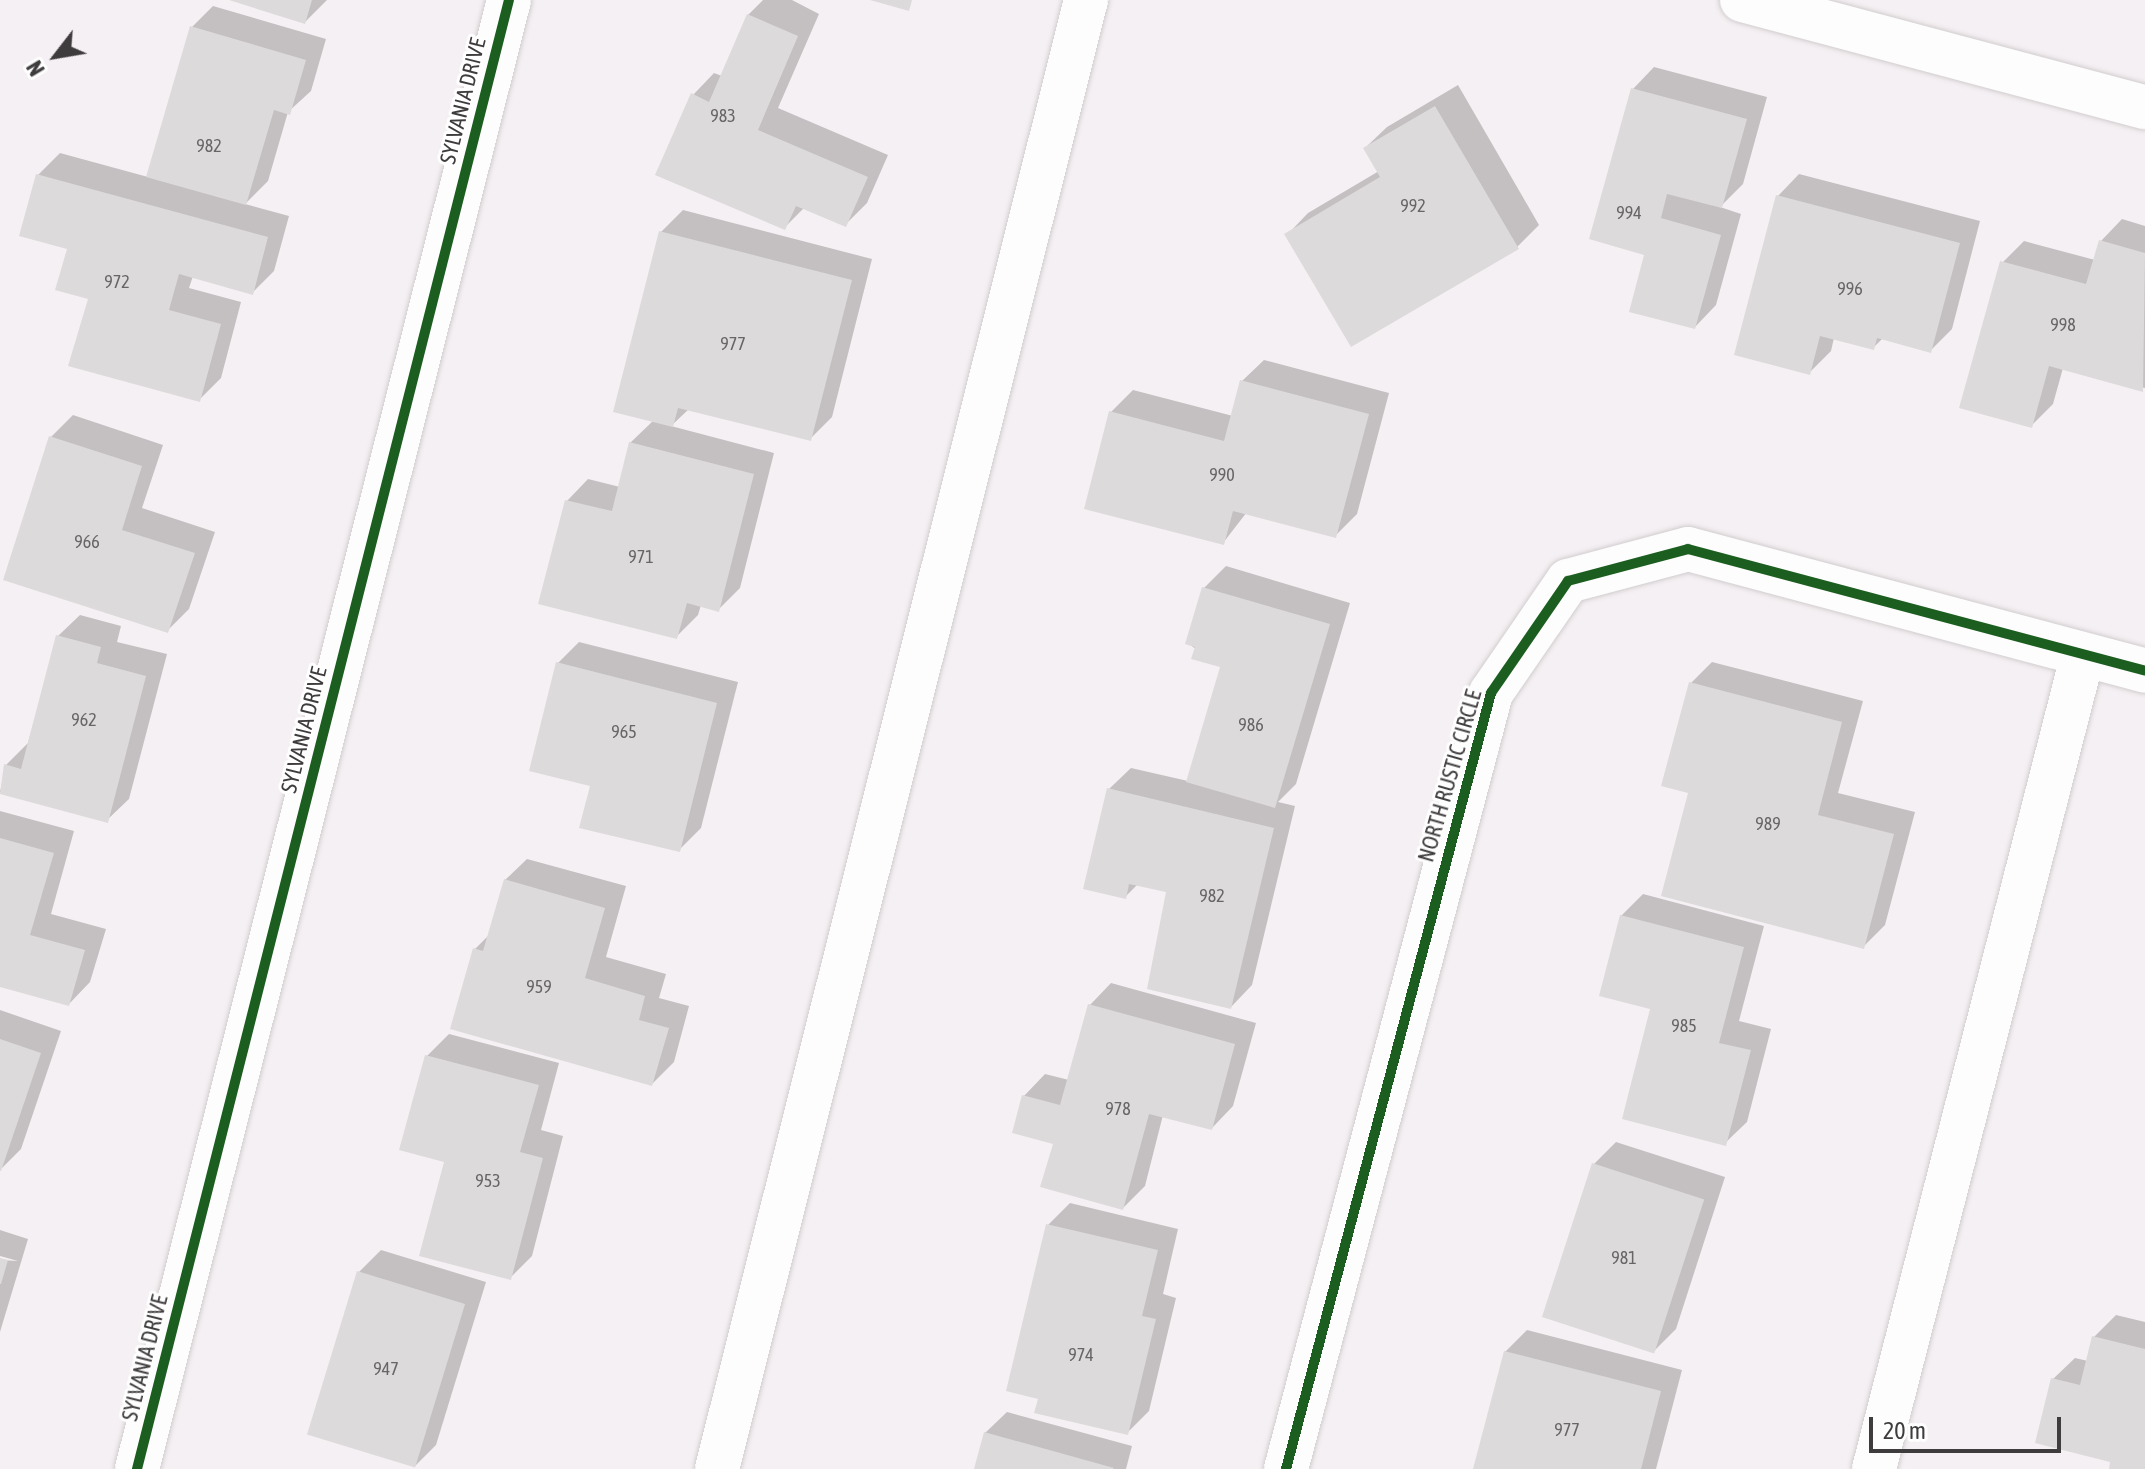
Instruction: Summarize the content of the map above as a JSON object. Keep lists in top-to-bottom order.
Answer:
{
  "streets": {
    "street": ["SYLVANIA DRIVE", "NORTH RUSTIC CIRCLE"]
  },
  "house_numbers": [
    "983",
    "982",
    "992",
    "994",
    "972",
    "996",
    "998",
    "977",
    "990",
    "966",
    "971",
    "962",
    "986",
    "965",
    "989",
    "982",
    "959",
    "985",
    "978",
    "953",
    "981",
    "974",
    "947",
    "977"
  ],
  "scale_bar": "20 m",
  "north": "bottom left"
}
